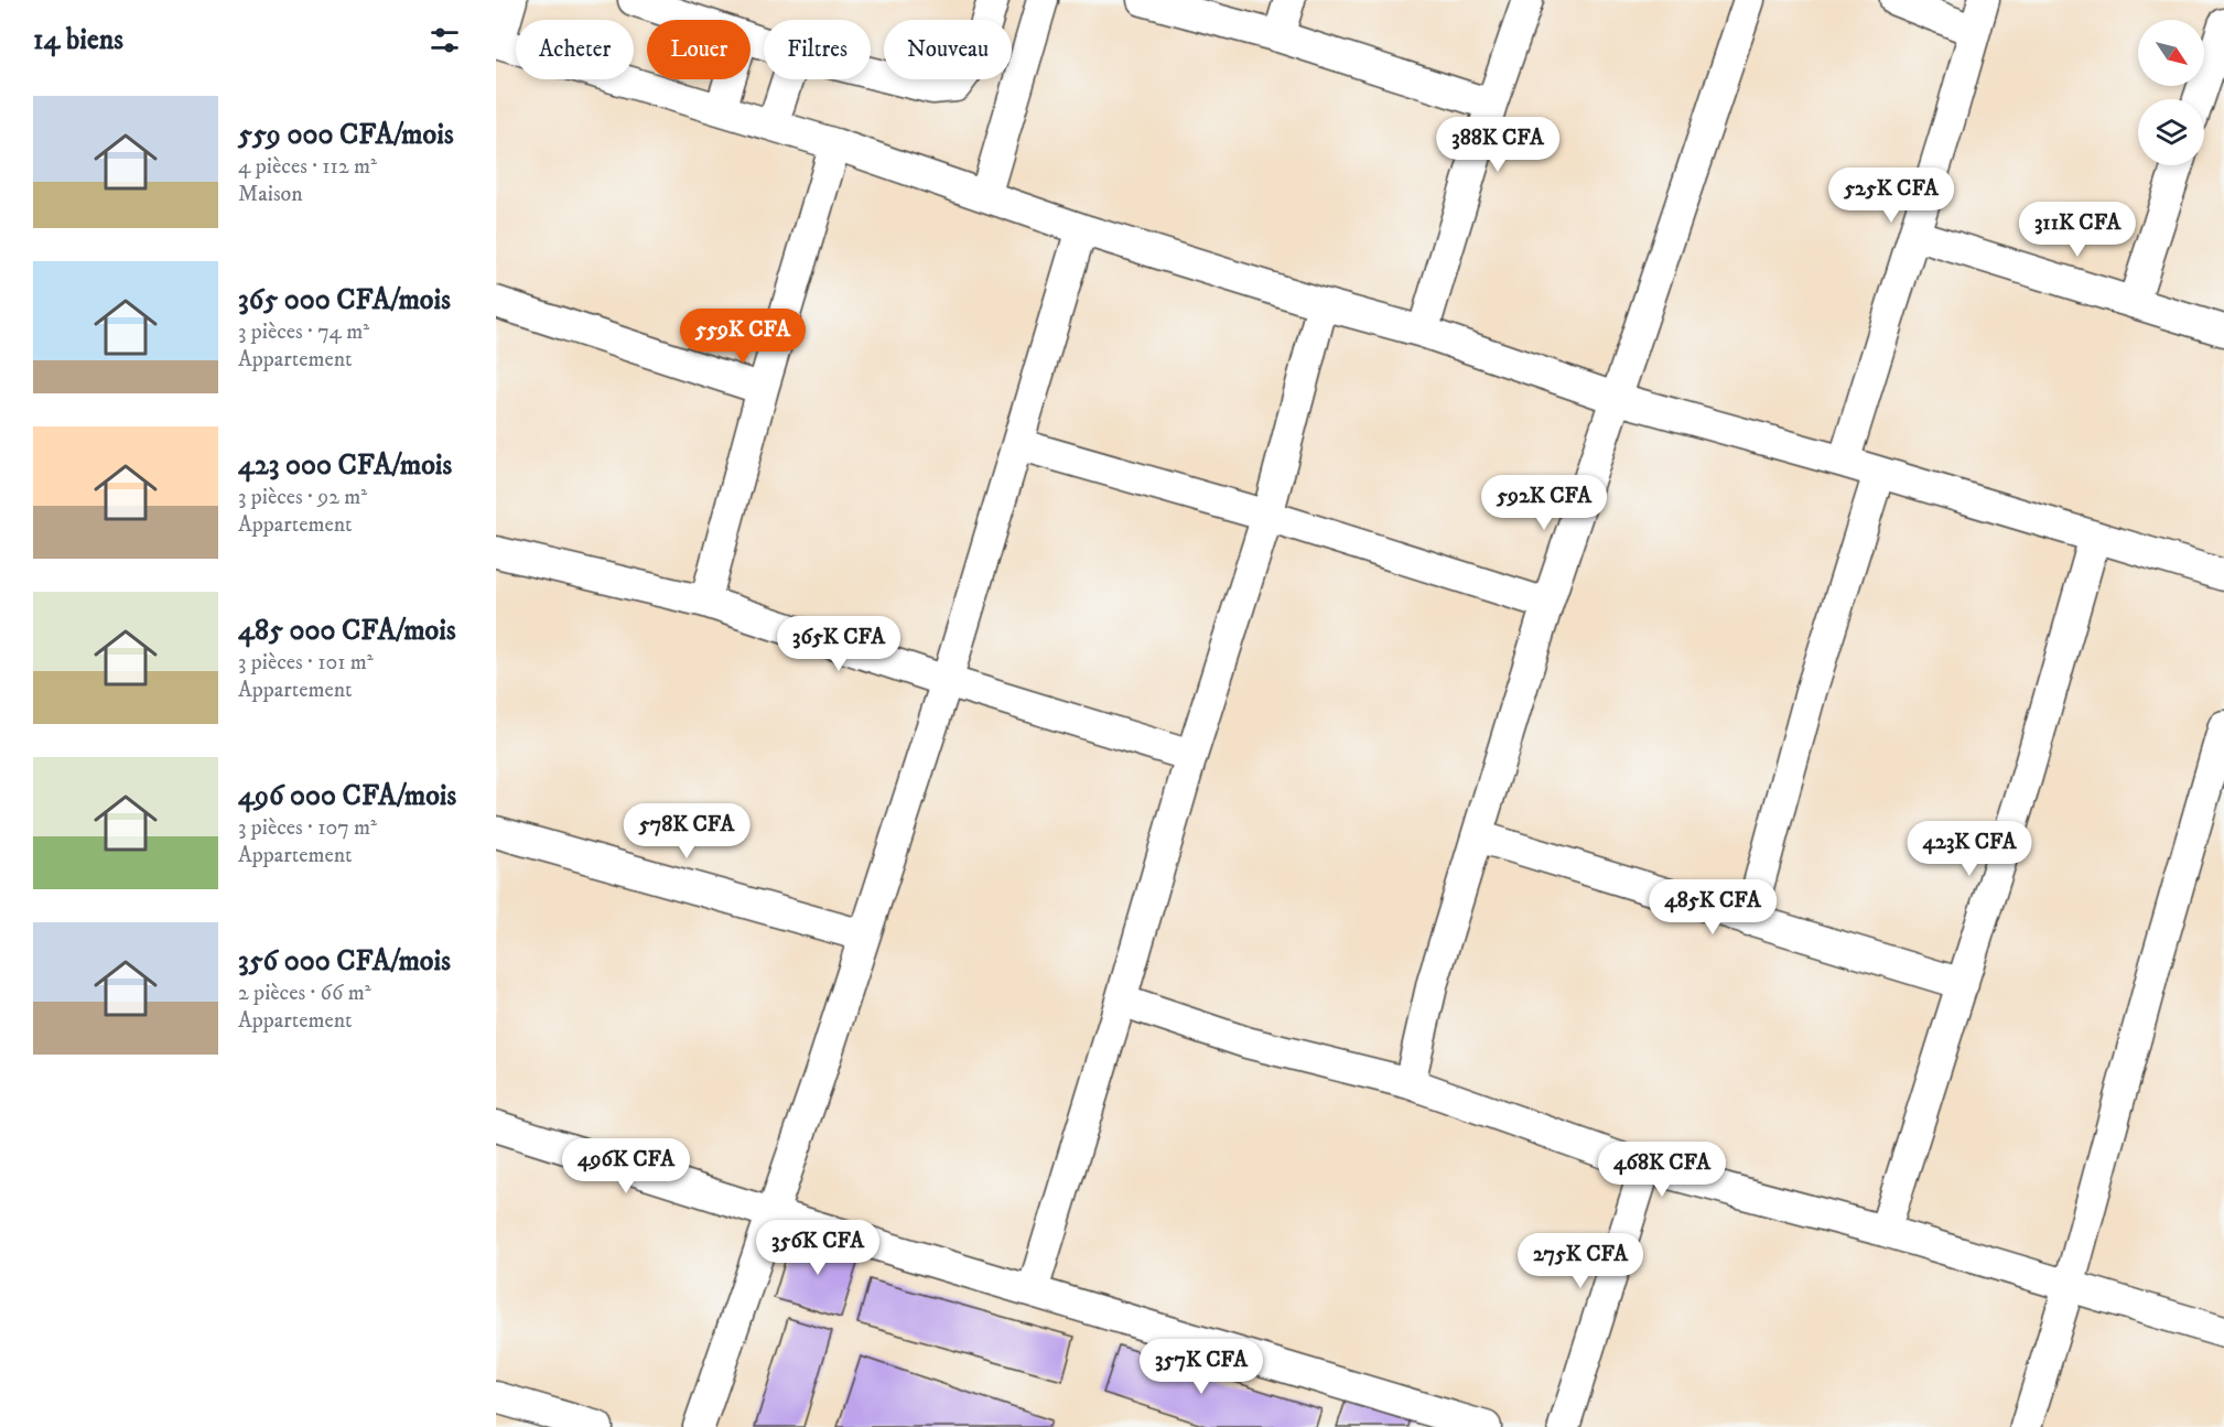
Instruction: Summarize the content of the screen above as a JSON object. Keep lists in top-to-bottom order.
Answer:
{
  "north": "bottom right",
  "page": {
    "heading": "14 biens",
    "chip": [
      "Acheter",
      "Louer",
      "Filtres",
      "Nouveau"
    ],
    "list": [
      {
        "name": "559 000 CFA/mois",
        "note": "4 pièces · 112 m² · Maison"
      },
      {
        "name": "365 000 CFA/mois",
        "note": "3 pièces · 74 m² · Appartement"
      },
      {
        "name": "423 000 CFA/mois",
        "note": "3 pièces · 92 m² · Appartement"
      },
      {
        "name": "485 000 CFA/mois",
        "note": "3 pièces · 101 m² · Appartement"
      },
      {
        "name": "496 000 CFA/mois",
        "note": "3 pièces · 107 m² · Appartement"
      },
      {
        "name": "356 000 CFA/mois",
        "note": "2 pièces · 66 m² · Appartement"
      }
    ],
    "price": [
      "388K CFA",
      "525K CFA",
      "311K CFA",
      "559K CFA",
      "592K CFA",
      "365K CFA",
      "578K CFA",
      "423K CFA",
      "485K CFA",
      "496K CFA",
      "468K CFA",
      "356K CFA",
      "275K CFA",
      "357K CFA"
    ]
  }
}
